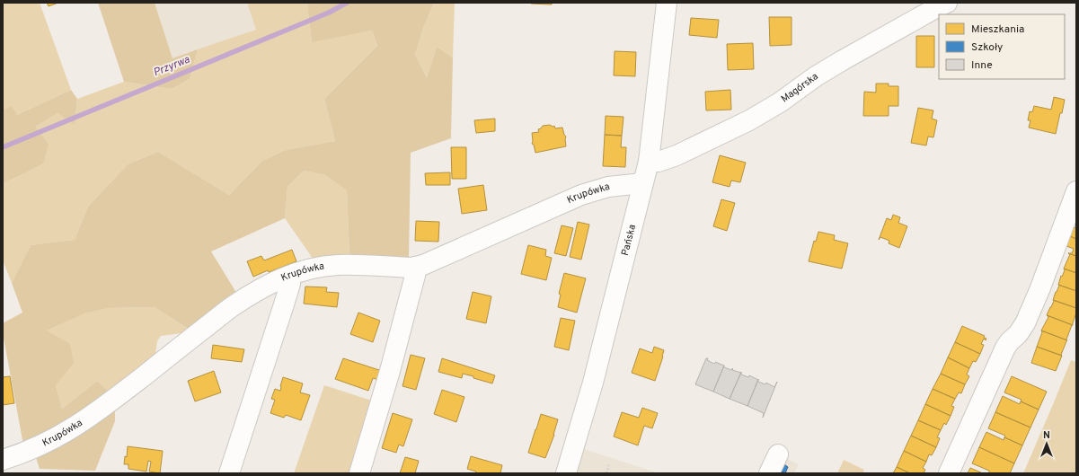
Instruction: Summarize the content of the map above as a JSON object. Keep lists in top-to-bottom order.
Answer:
{
  "streets": {
    "street": ["Magórska", "Krupówka", "Pańska"]
  },
  "crossings": [
    ["Magórska", "Pańska"],
    ["Krupówka", "Pańska"]
  ],
  "water": ["Przyrwa"],
  "legend": ["Mieszkania", "Szkoły", "Inne"],
  "north": "top"
}
